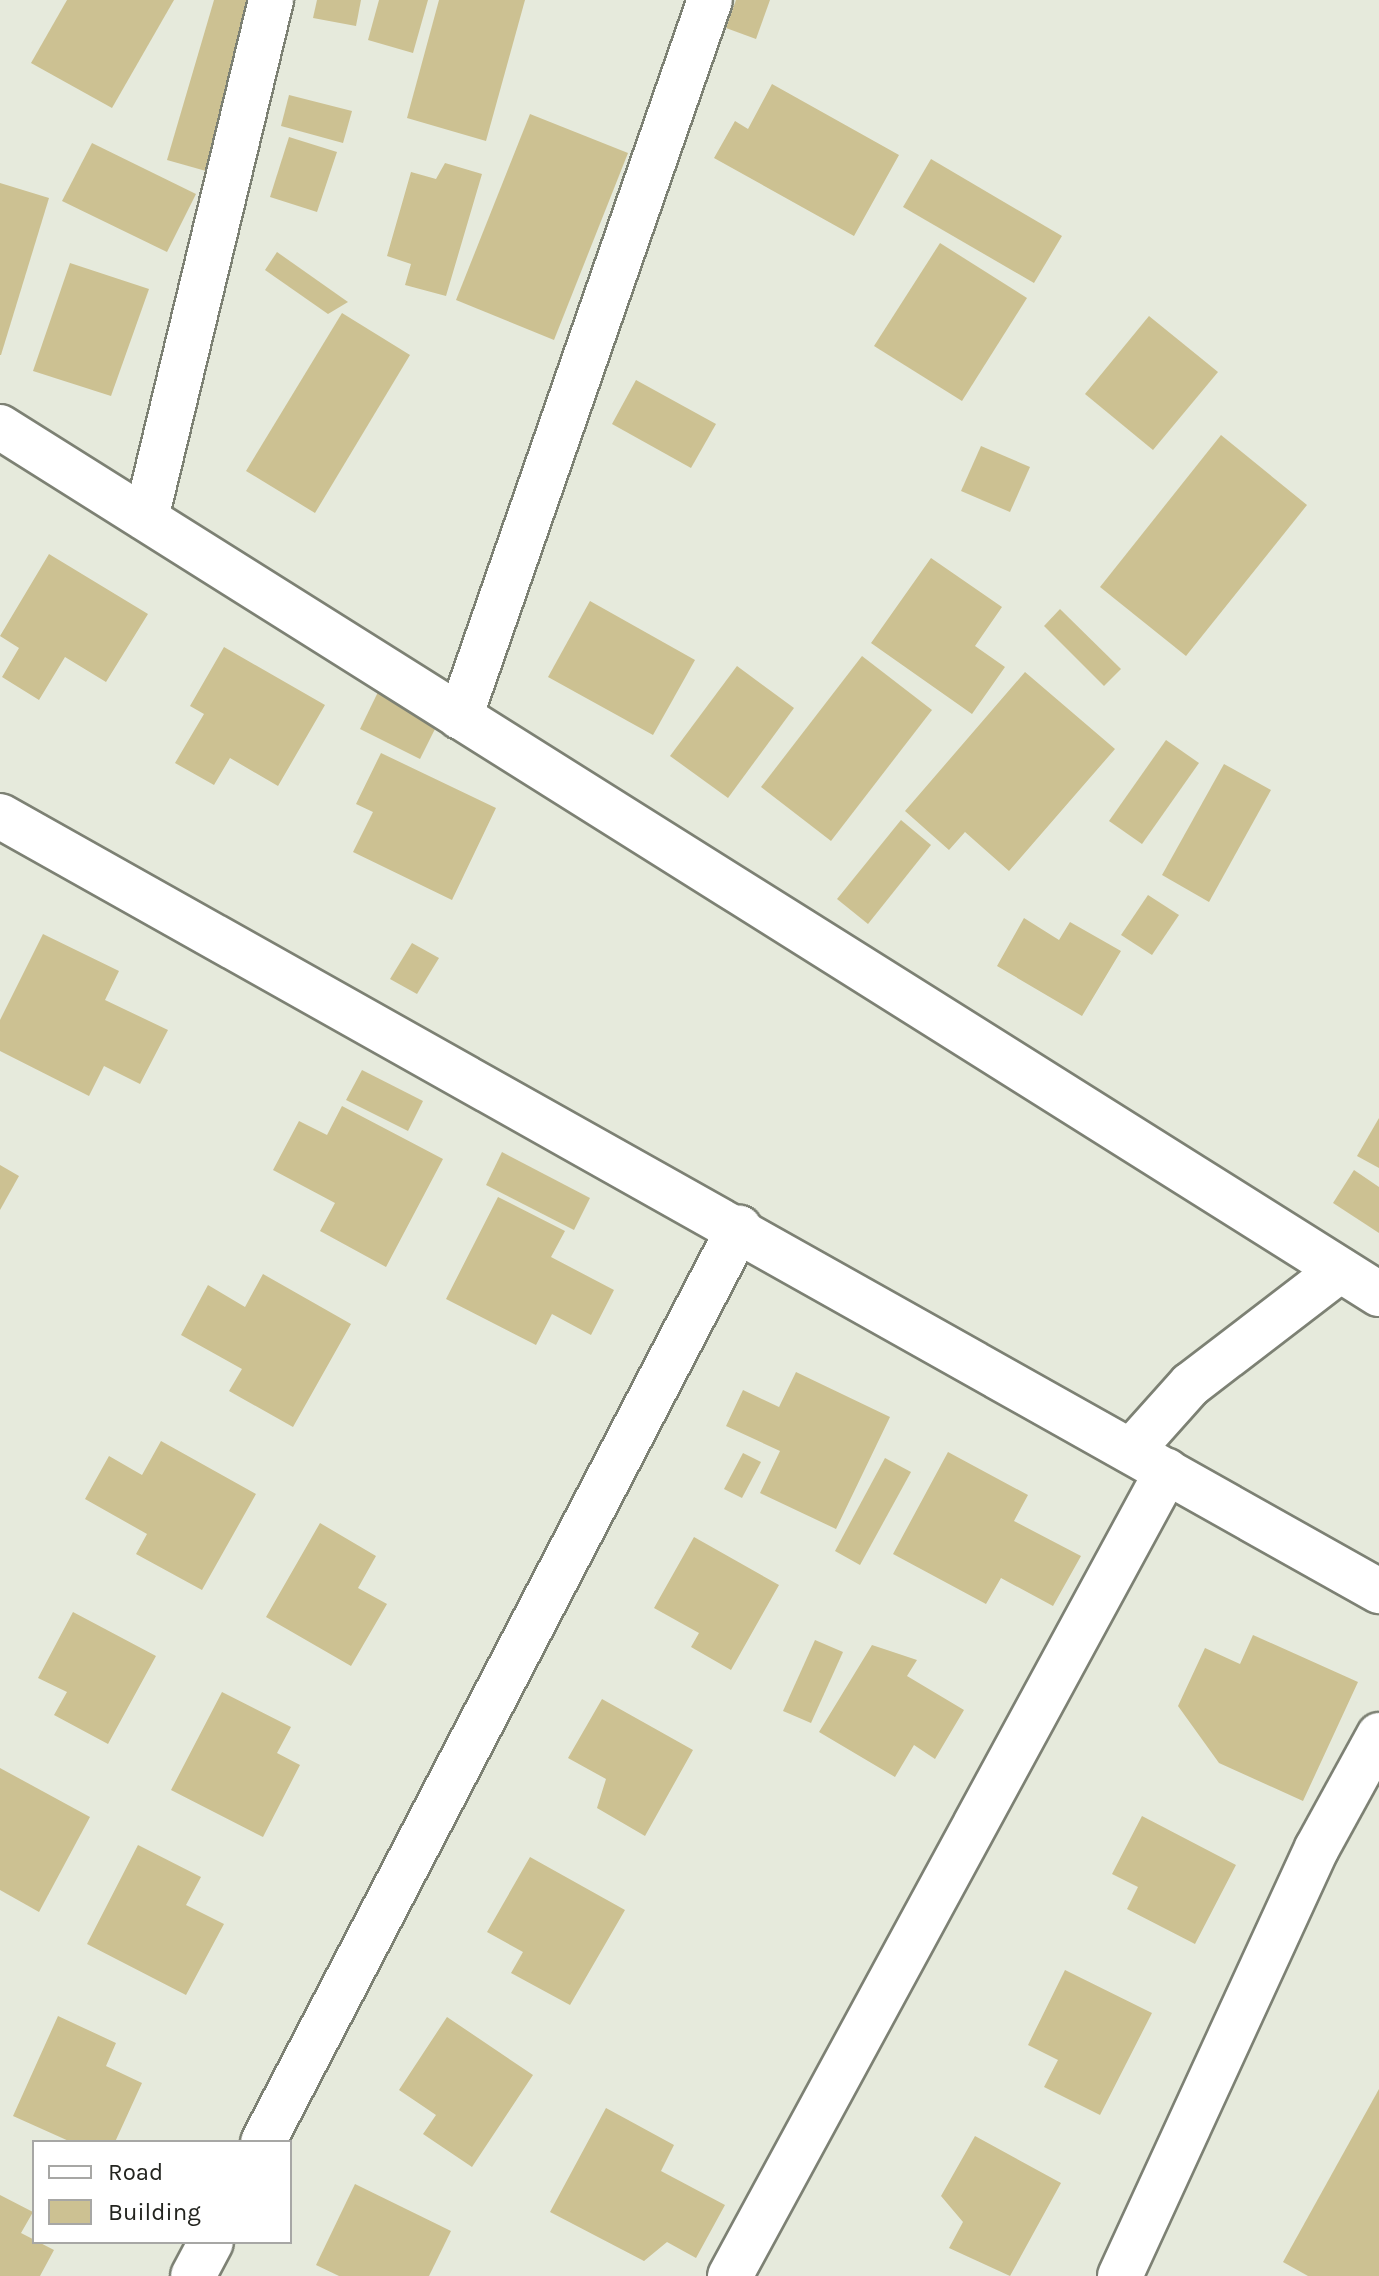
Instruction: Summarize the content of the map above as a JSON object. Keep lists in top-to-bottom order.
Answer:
{
  "legend": ["Road", "Building"]
}
